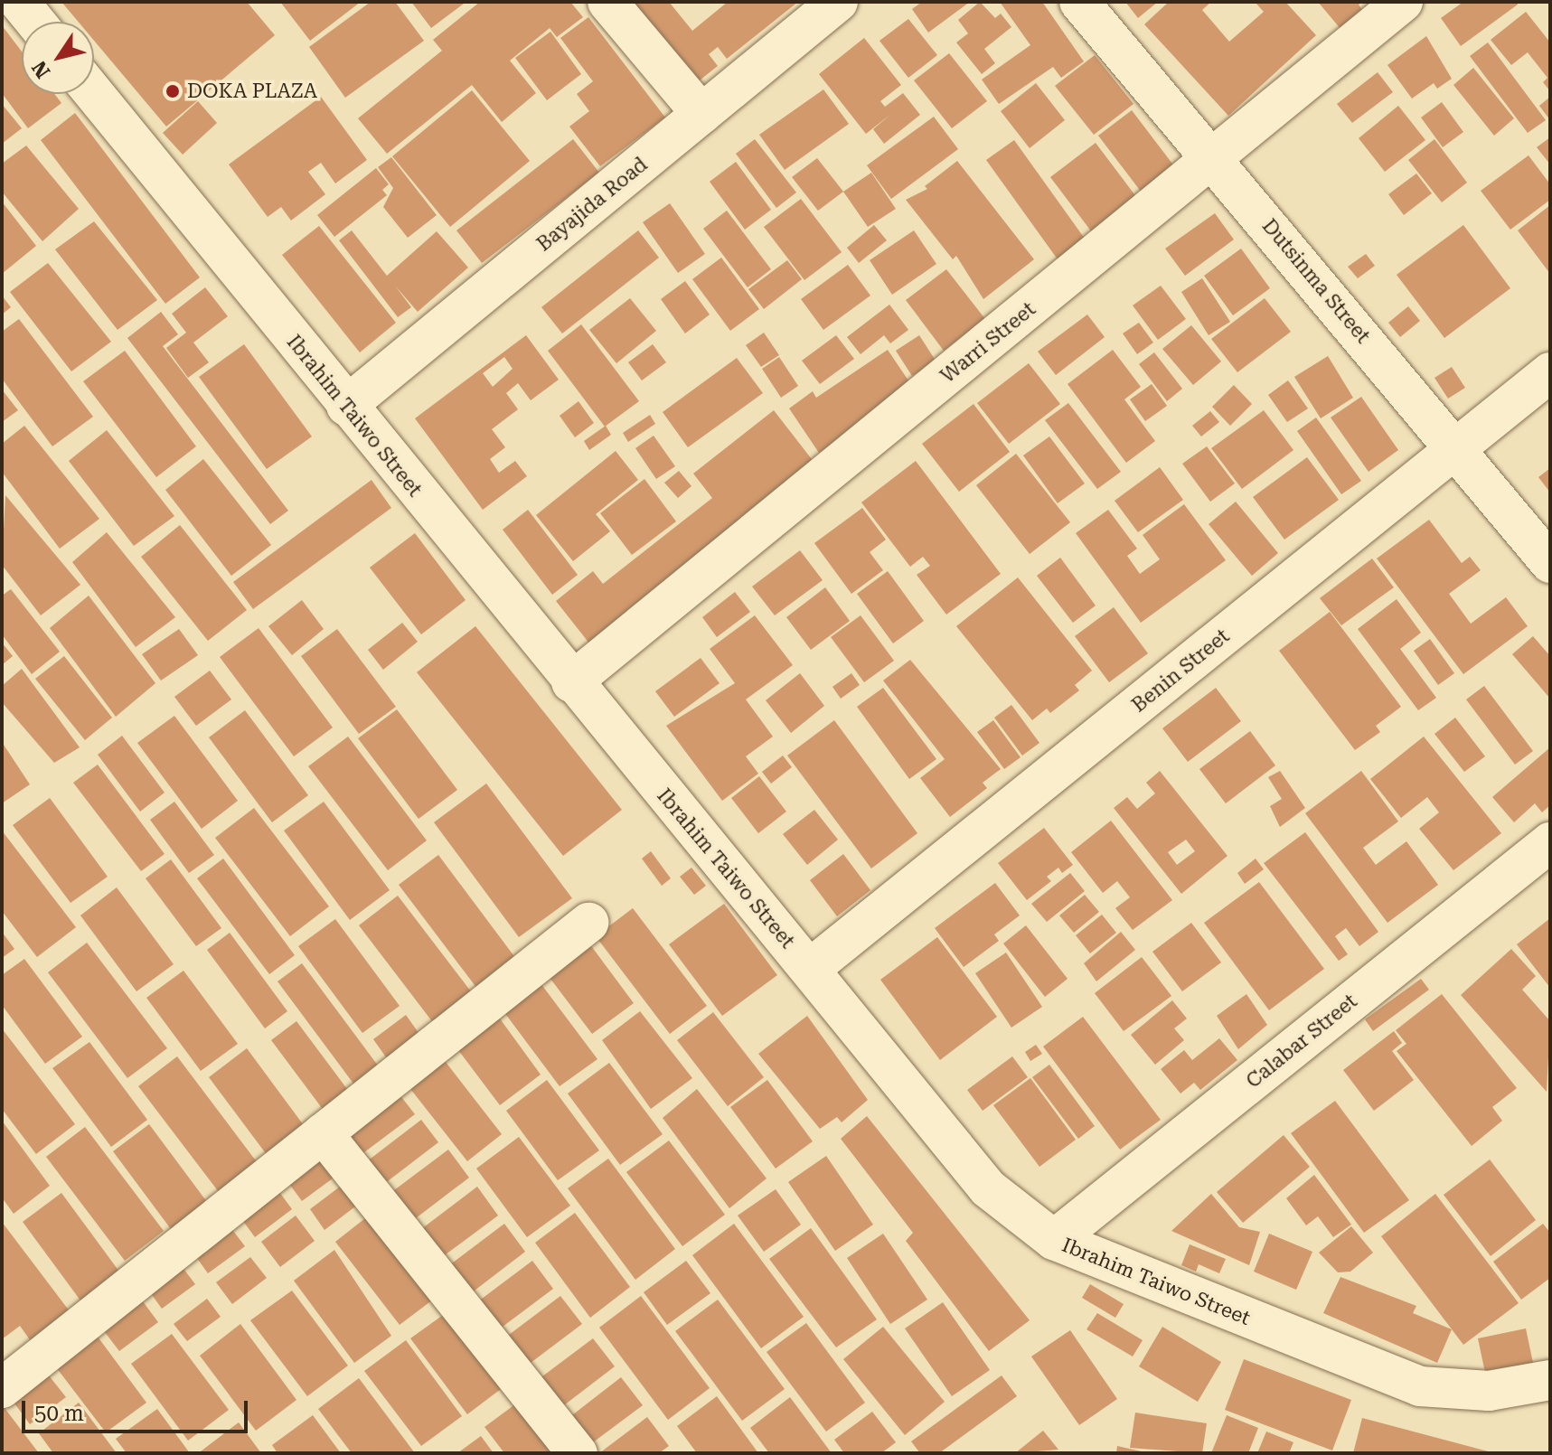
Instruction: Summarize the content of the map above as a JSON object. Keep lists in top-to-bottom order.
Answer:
{
  "streets": {
    "street": [
      "Bayajida Road",
      "Dutsinma Street",
      "Warri Street",
      "Ibrahim Taiwo Street",
      "Benin Street",
      "Calabar Street"
    ]
  },
  "crossings": [
    ["Bayajida Road", "Ibrahim Taiwo Street"],
    ["Dutsinma Street", "Warri Street"],
    ["Dutsinma Street", "Benin Street"],
    ["Warri Street", "Ibrahim Taiwo Street"],
    ["Ibrahim Taiwo Street", "Benin Street"],
    ["Ibrahim Taiwo Street", "Calabar Street"]
  ],
  "places": ["DOKA PLAZA"],
  "scale_bar": "50 m",
  "north": "bottom left"
}
